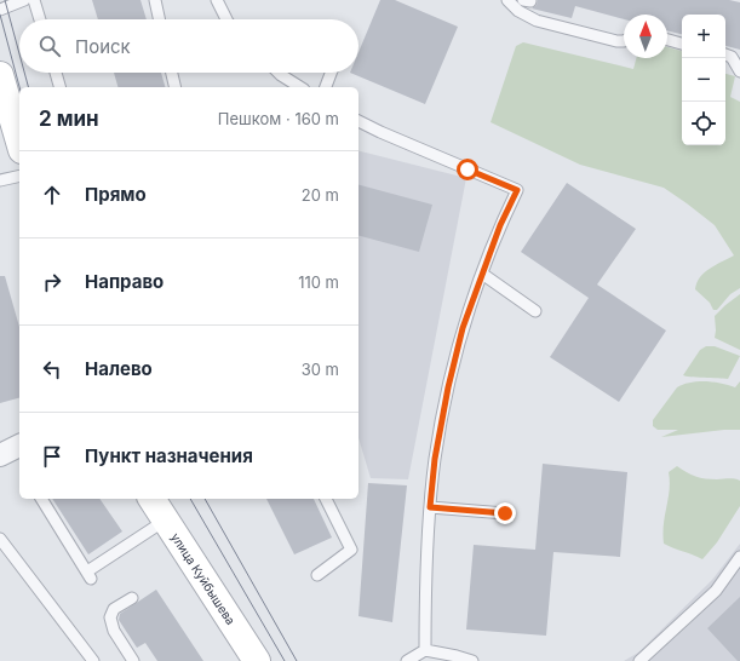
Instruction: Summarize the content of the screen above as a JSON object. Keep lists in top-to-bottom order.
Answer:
{
  "streets": {
    "main road": ["улица Куйбышева"]
  },
  "north": "top",
  "page": {
    "map_buttons": ["+", "−"],
    "search": "Поиск",
    "heading": ["2 мин", "Пешком · 160 m"],
    "list": [
      ["Прямо", "20 m"],
      ["Направо", "110 m"],
      ["Налево", "30 m"],
      "Пункт назначения"
    ]
  }
}
